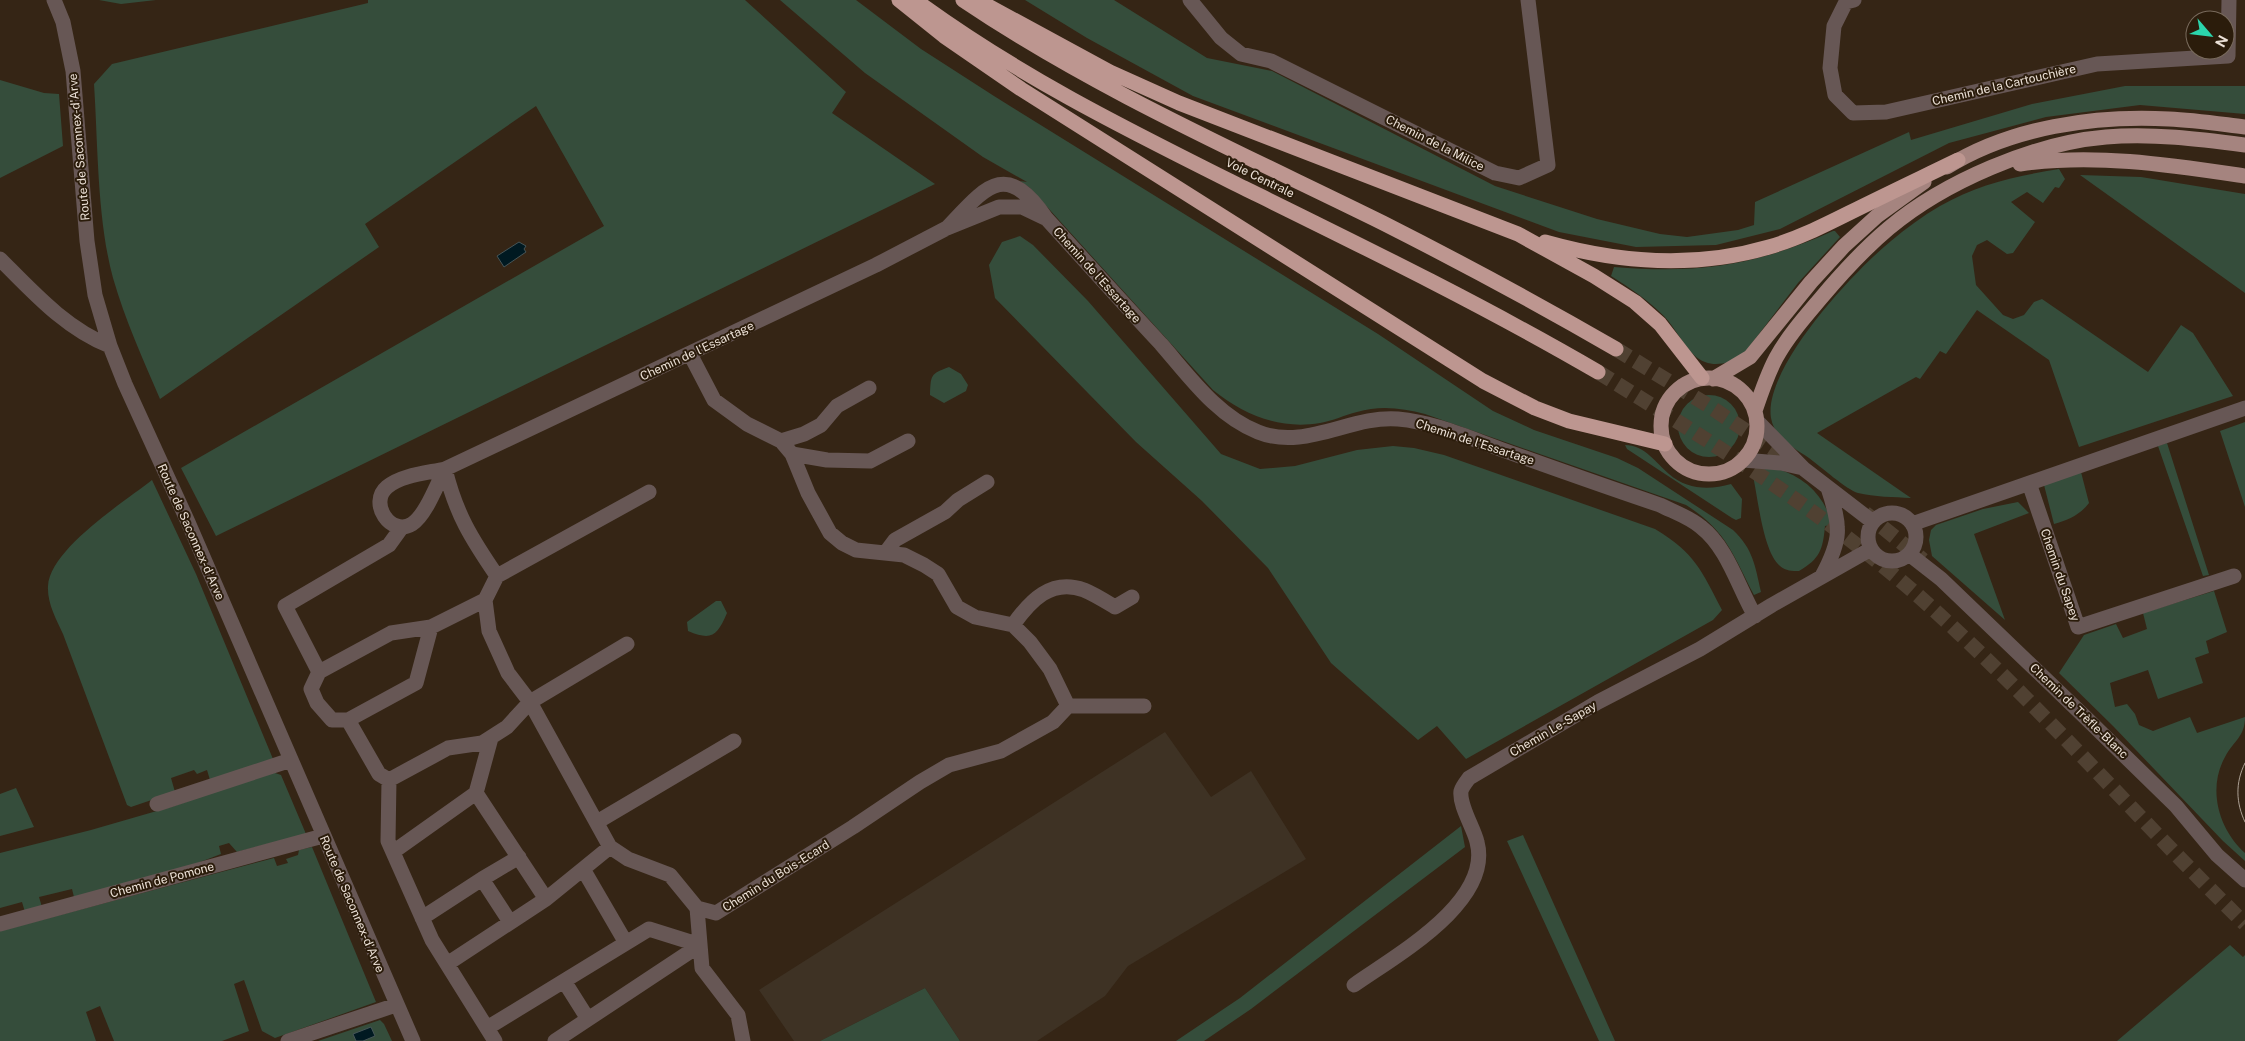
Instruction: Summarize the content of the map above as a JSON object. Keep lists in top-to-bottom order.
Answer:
{
  "streets": {
    "highway": ["Voie Centrale"],
    "street": [
      "Chemin de la Cartouchière",
      "Chemin de la Milice",
      "Route de Saconnex-d'Arve",
      "Chemin de l'Essartage",
      "Chemin du Sapey",
      "Chemin de Trèfle-Blanc",
      "Chemin Le-Sapay",
      "Chemin du Bois-Ecard",
      "Chemin de Pomone"
    ]
  },
  "crossings": [
    ["Route de Saconnex-d'Arve", "Chemin de Pomone"],
    ["Chemin de l'Essartage", "Chemin Le-Sapay"],
    ["Chemin de Trèfle-Blanc", "Chemin Le-Sapay"]
  ],
  "north": "bottom right"
}
